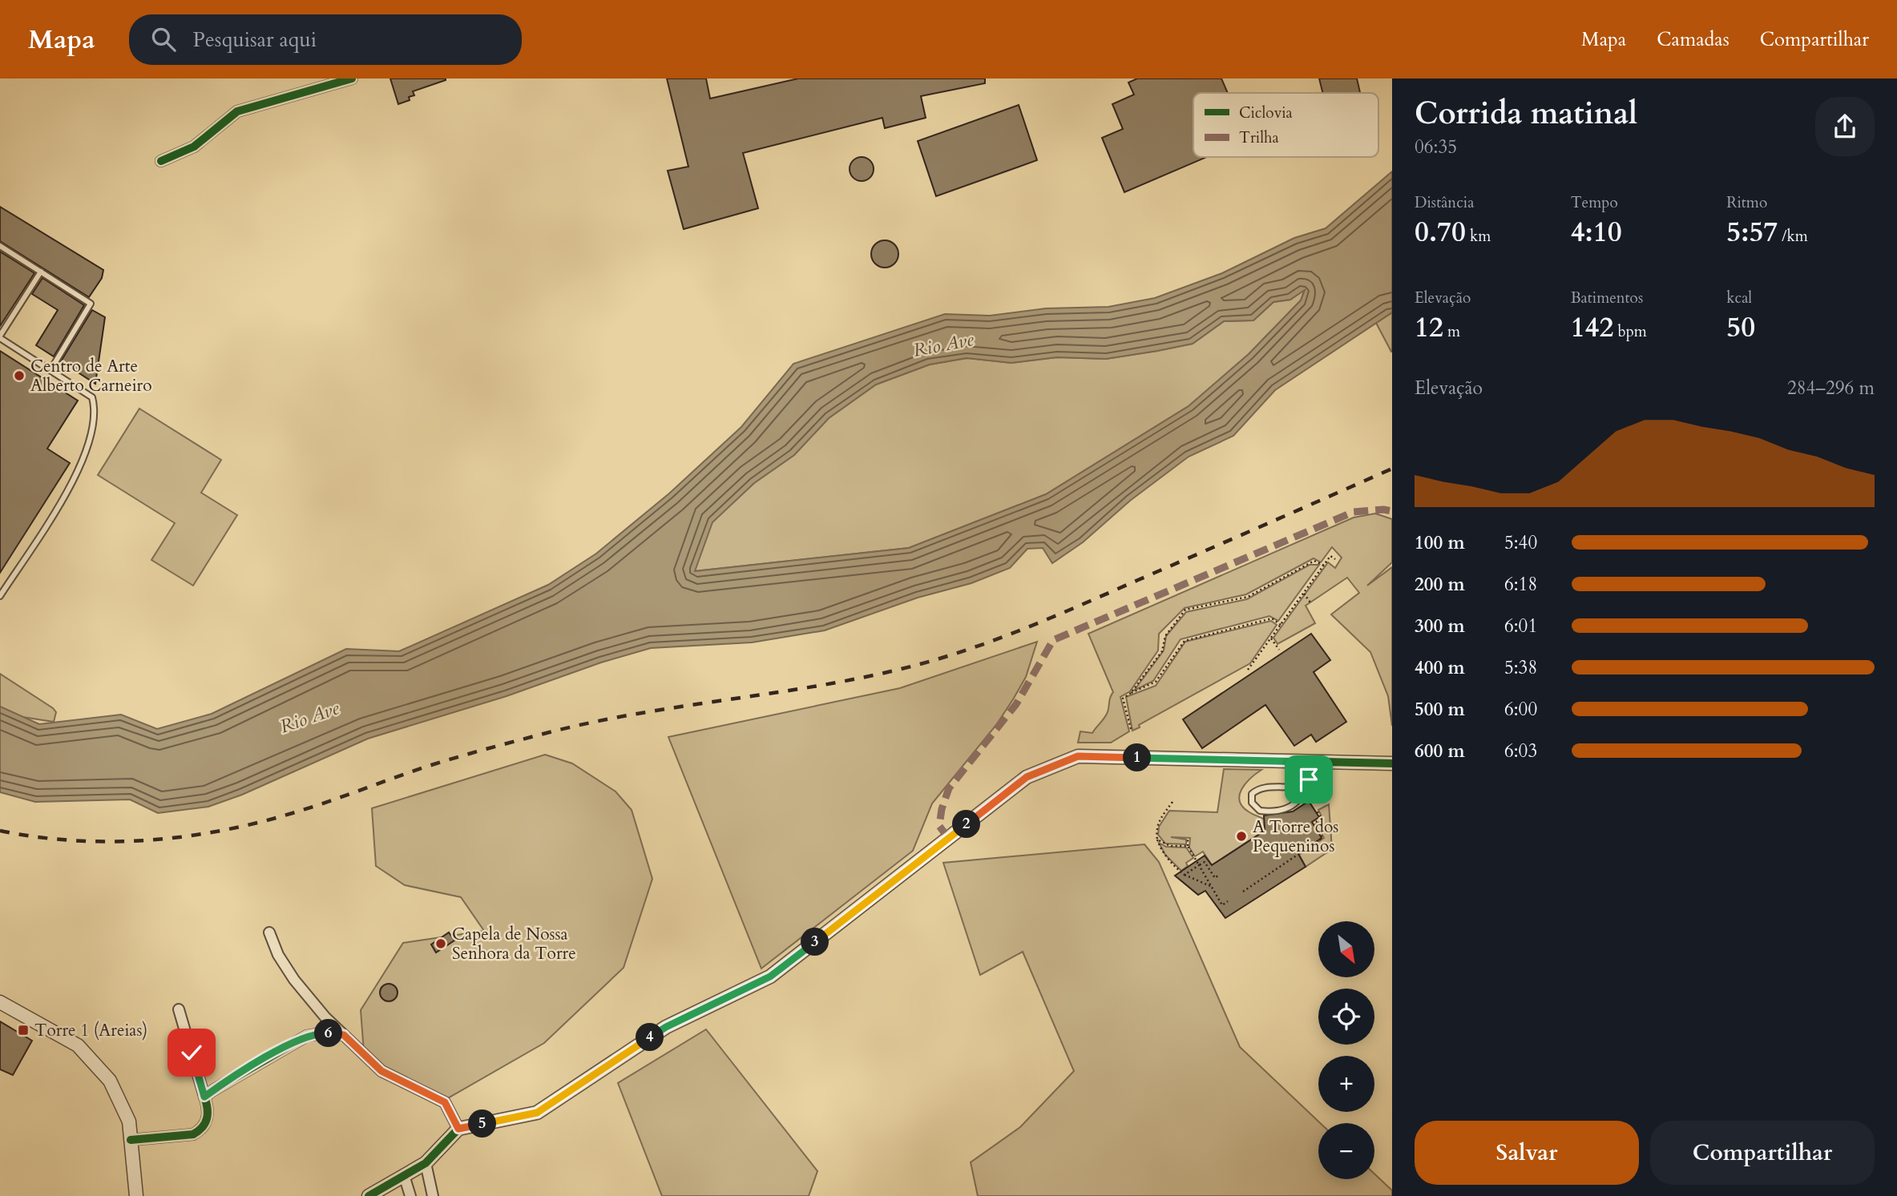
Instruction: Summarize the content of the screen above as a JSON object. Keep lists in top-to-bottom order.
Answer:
{
  "water": ["Rio Ave"],
  "places": {
    "other": ["Centro de Arte Alberto Carneiro", "A Torre dos Pequeninos", "Capela de Nossa Senhora da Torre"],
    "transit": ["Torre 1 (Areias)"]
  },
  "legend": ["Ciclovia", "Trilha"],
  "north": "bottom right",
  "page": {
    "header": "Mapa",
    "search": "Pesquisar aqui",
    "nav": ["Mapa", "Camadas", "Compartilhar"],
    "heading": ["Corrida matinal", "06:35"],
    "stats": [
      ["Distância", "0.70 km"],
      ["Tempo", "4:10"],
      ["Ritmo", "5:57 /km"],
      ["Elevação", "12 m"],
      ["Batimentos", "142 bpm"],
      ["kcal", "50"]
    ],
    "chart": ["Elevação", "284–296 m"],
    "list": [
      {
        "name": "100 m",
        "note": "5:40"
      },
      {
        "name": "200 m",
        "note": "6:18"
      },
      {
        "name": "300 m",
        "note": "6:01"
      },
      {
        "name": "400 m",
        "note": "5:38"
      },
      {
        "name": "500 m",
        "note": "6:00"
      },
      {
        "name": "600 m",
        "note": "6:03"
      }
    ],
    "pins": [
      "1",
      "2",
      "3",
      "6",
      "4",
      "5"
    ],
    "map_buttons": ["+", "−"],
    "buttons": ["Salvar", "Compartilhar"]
  }
}
